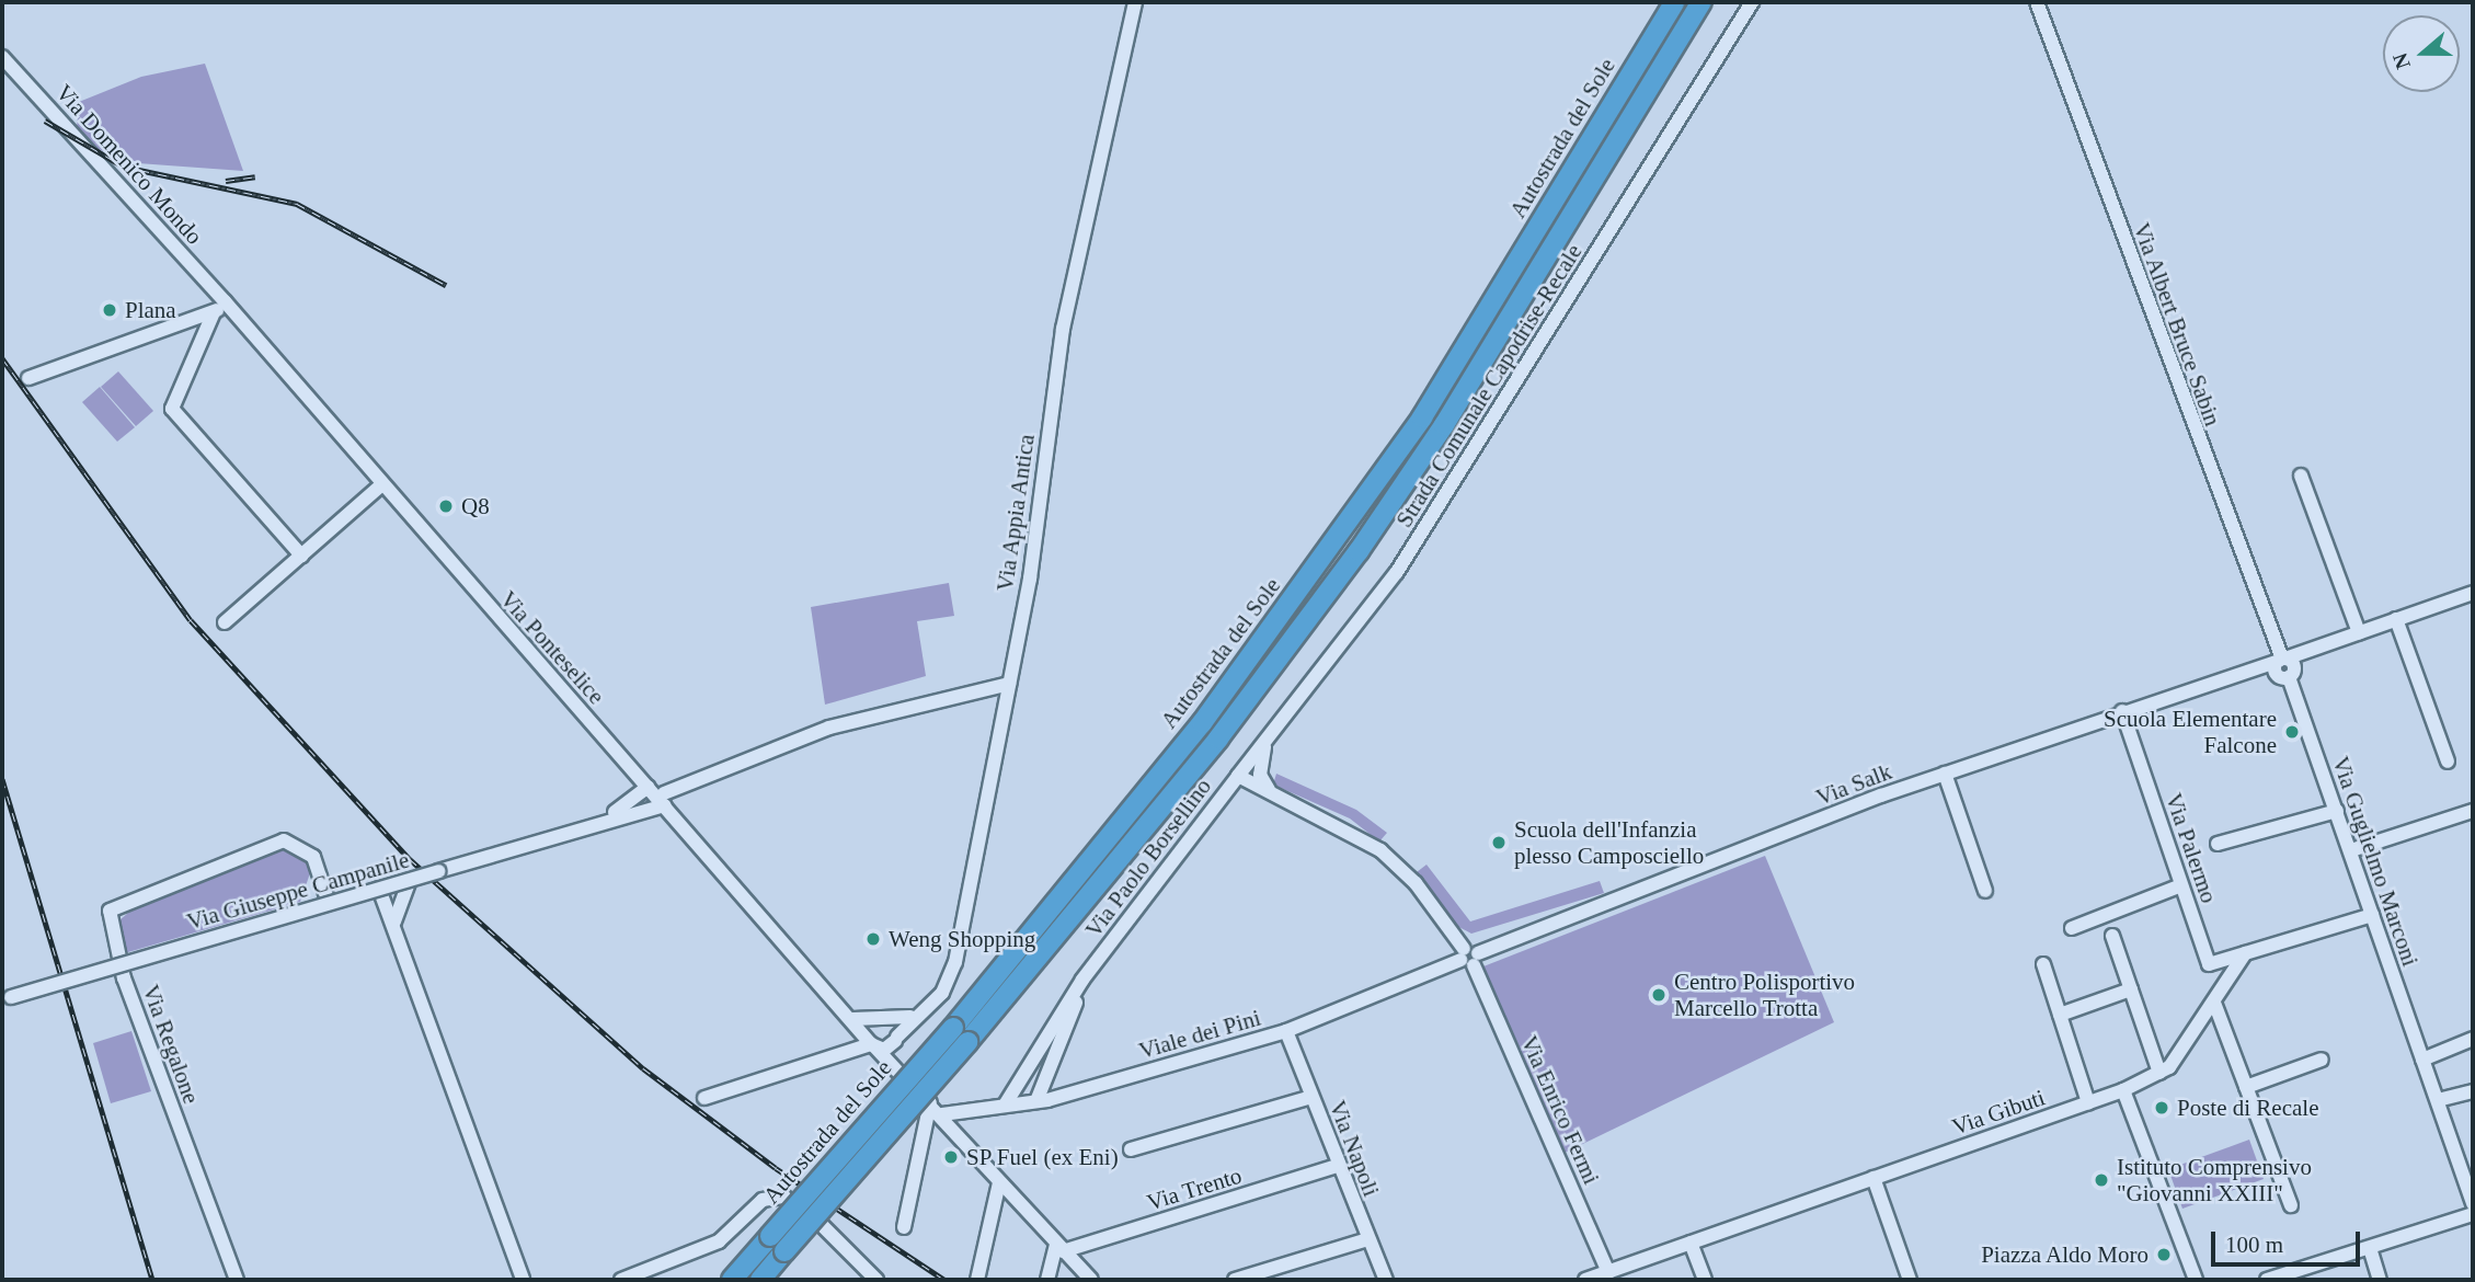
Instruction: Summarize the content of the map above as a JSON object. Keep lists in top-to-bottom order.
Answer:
{
  "streets": {
    "highway": ["Autostrada del Sole"],
    "street": [
      "Via Domenico Mondo",
      "Via Albert Bruce Sabin",
      "Strada Comunale Capodrise-Recale",
      "Via Appia Antica",
      "Via Ponteselice",
      "Via Salk",
      "Via Palermo",
      "Via Paolo Borsellino",
      "Via Guglielmo Marconi",
      "Via Giuseppe Campanile",
      "Viale dei Pini",
      "Via Regalone",
      "Via Enrico Fermi",
      "Via Gibuti",
      "Via Napoli",
      "Via Trento"
    ]
  },
  "crossings": [
    ["Via Domenico Mondo", "Via Ponteselice"],
    ["Via Albert Bruce Sabin", "Via Salk"],
    ["Via Albert Bruce Sabin", "Via Guglielmo Marconi"],
    ["Strada Comunale Capodrise-Recale", "Via Paolo Borsellino"],
    ["Via Appia Antica", "Via Giuseppe Campanile"],
    ["Via Ponteselice", "Via Giuseppe Campanile"],
    ["Via Ponteselice", "Viale dei Pini"],
    ["Via Ponteselice", "Via Trento"],
    ["Via Salk", "Via Palermo"],
    ["Via Salk", "Via Paolo Borsellino"],
    ["Via Salk", "Via Guglielmo Marconi"],
    ["Via Salk", "Viale dei Pini"],
    ["Via Salk", "Via Enrico Fermi"],
    ["Via Palermo", "Via Gibuti"],
    ["Via Paolo Borsellino", "Viale dei Pini"],
    ["Via Paolo Borsellino", "Via Enrico Fermi"],
    ["Via Giuseppe Campanile", "Via Regalone"],
    ["Viale dei Pini", "Via Enrico Fermi"],
    ["Viale dei Pini", "Via Napoli"],
    ["Via Enrico Fermi", "Via Gibuti"],
    ["Via Napoli", "Via Trento"]
  ],
  "places": [
    "Plana",
    "Q8",
    "Scuola Elementare Falcone",
    "Scuola dell'Infanzia plesso Camposciello",
    "Weng Shopping",
    "Centro Polisportivo Marcello Trotta",
    "Poste di Recale",
    "SP Fuel (ex Eni)",
    "Istituto Comprensivo \"Giovanni XXIII\"",
    "Piazza Aldo Moro"
  ],
  "scale_bar": "100 m",
  "north": "left"
}
